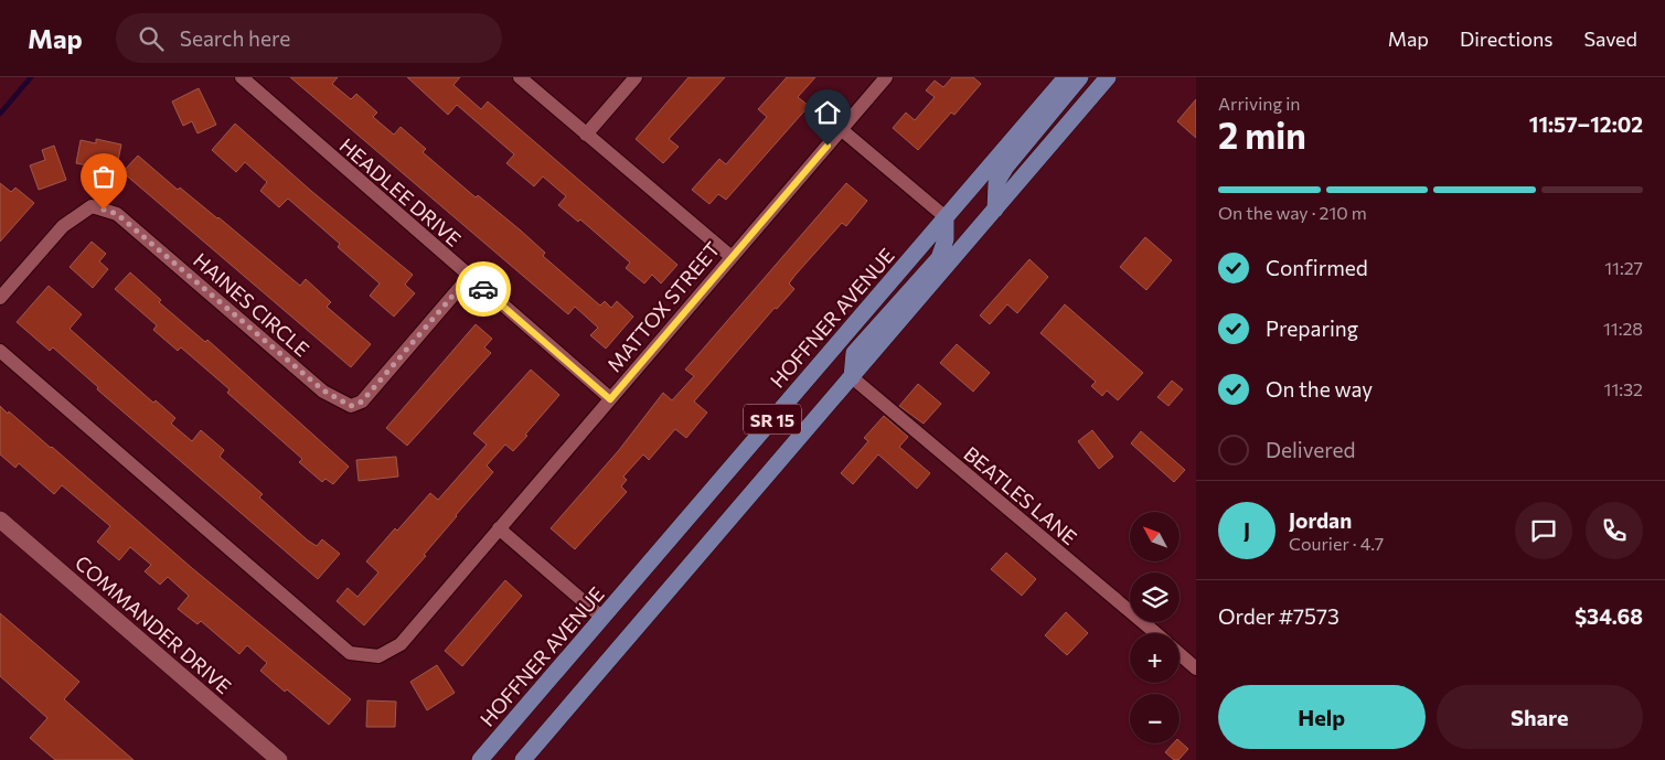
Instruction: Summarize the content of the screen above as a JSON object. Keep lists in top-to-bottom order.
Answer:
{
  "streets": {
    "main road": ["HOFFNER AVENUE", "SR 15"],
    "street": [
      "HEADLEE DRIVE",
      "HAINES CIRCLE",
      "MATTOX STREET",
      "BEATLES LANE",
      "COMMANDER DRIVE"
    ]
  },
  "crossings": [
    ["HEADLEE DRIVE", "HAINES CIRCLE"],
    ["HEADLEE DRIVE", "MATTOX STREET"],
    ["SR 15", "BEATLES LANE"]
  ],
  "north": "top left",
  "page": {
    "header": "Map",
    "search": "Search here",
    "nav": ["Map", "Directions", "Saved"],
    "heading": ["2 min", "Arriving in", "11:57–12:02"],
    "panel": [
      "Jordan",
      "Courier · 4.7",
      "Order #7573",
      "$34.68"
    ],
    "bar": "On the way · 210 m",
    "list": [
      ["Confirmed", "11:27"],
      ["Preparing", "11:28"],
      ["On the way", "11:32"],
      "Delivered"
    ],
    "round": "J",
    "map_buttons": ["+", "−"],
    "buttons": ["Help", "Share"]
  }
}
